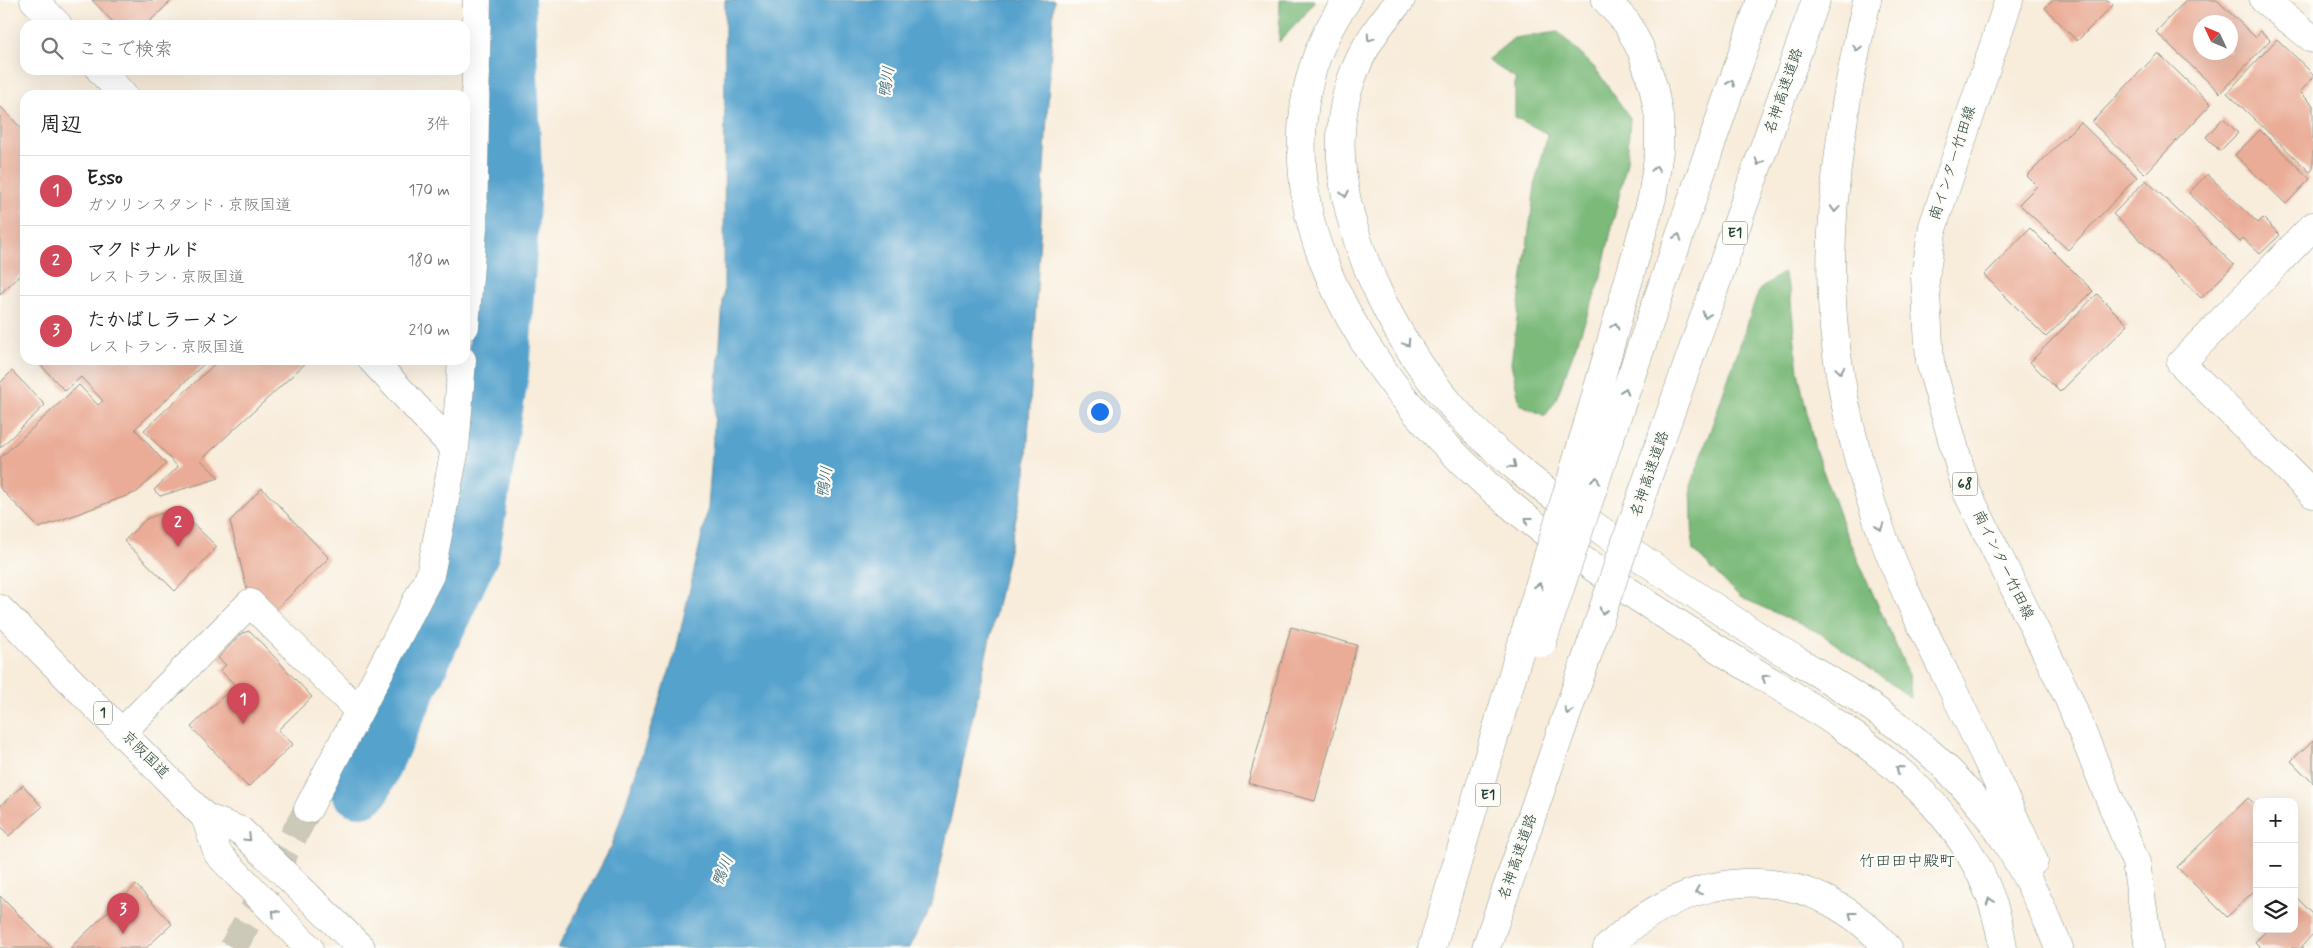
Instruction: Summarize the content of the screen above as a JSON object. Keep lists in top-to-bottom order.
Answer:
{
  "streets": {
    "main road": [
      "名神高速道路",
      "南インター竹田線",
      "E1",
      "68",
      "1",
      "京阪国道"
    ]
  },
  "districts": ["竹田田中殿町"],
  "water": ["鴨川"],
  "north": "top left",
  "page": {
    "search": "ここで検索",
    "heading": ["周辺", "3件"],
    "list": [
      {
        "mark": "1",
        "name": "Esso",
        "note": "ガソリンスタンド · 京阪国道",
        "value": "170 m"
      },
      {
        "mark": "2",
        "name": "マクドナルド",
        "note": "レストラン · 京阪国道",
        "value": "180 m"
      },
      {
        "mark": "3",
        "name": "たかばしラーメン",
        "note": "レストラン · 京阪国道",
        "value": "210 m"
      }
    ],
    "pins": ["2", "1", "3"],
    "map_buttons": ["+", "−"]
  }
}
